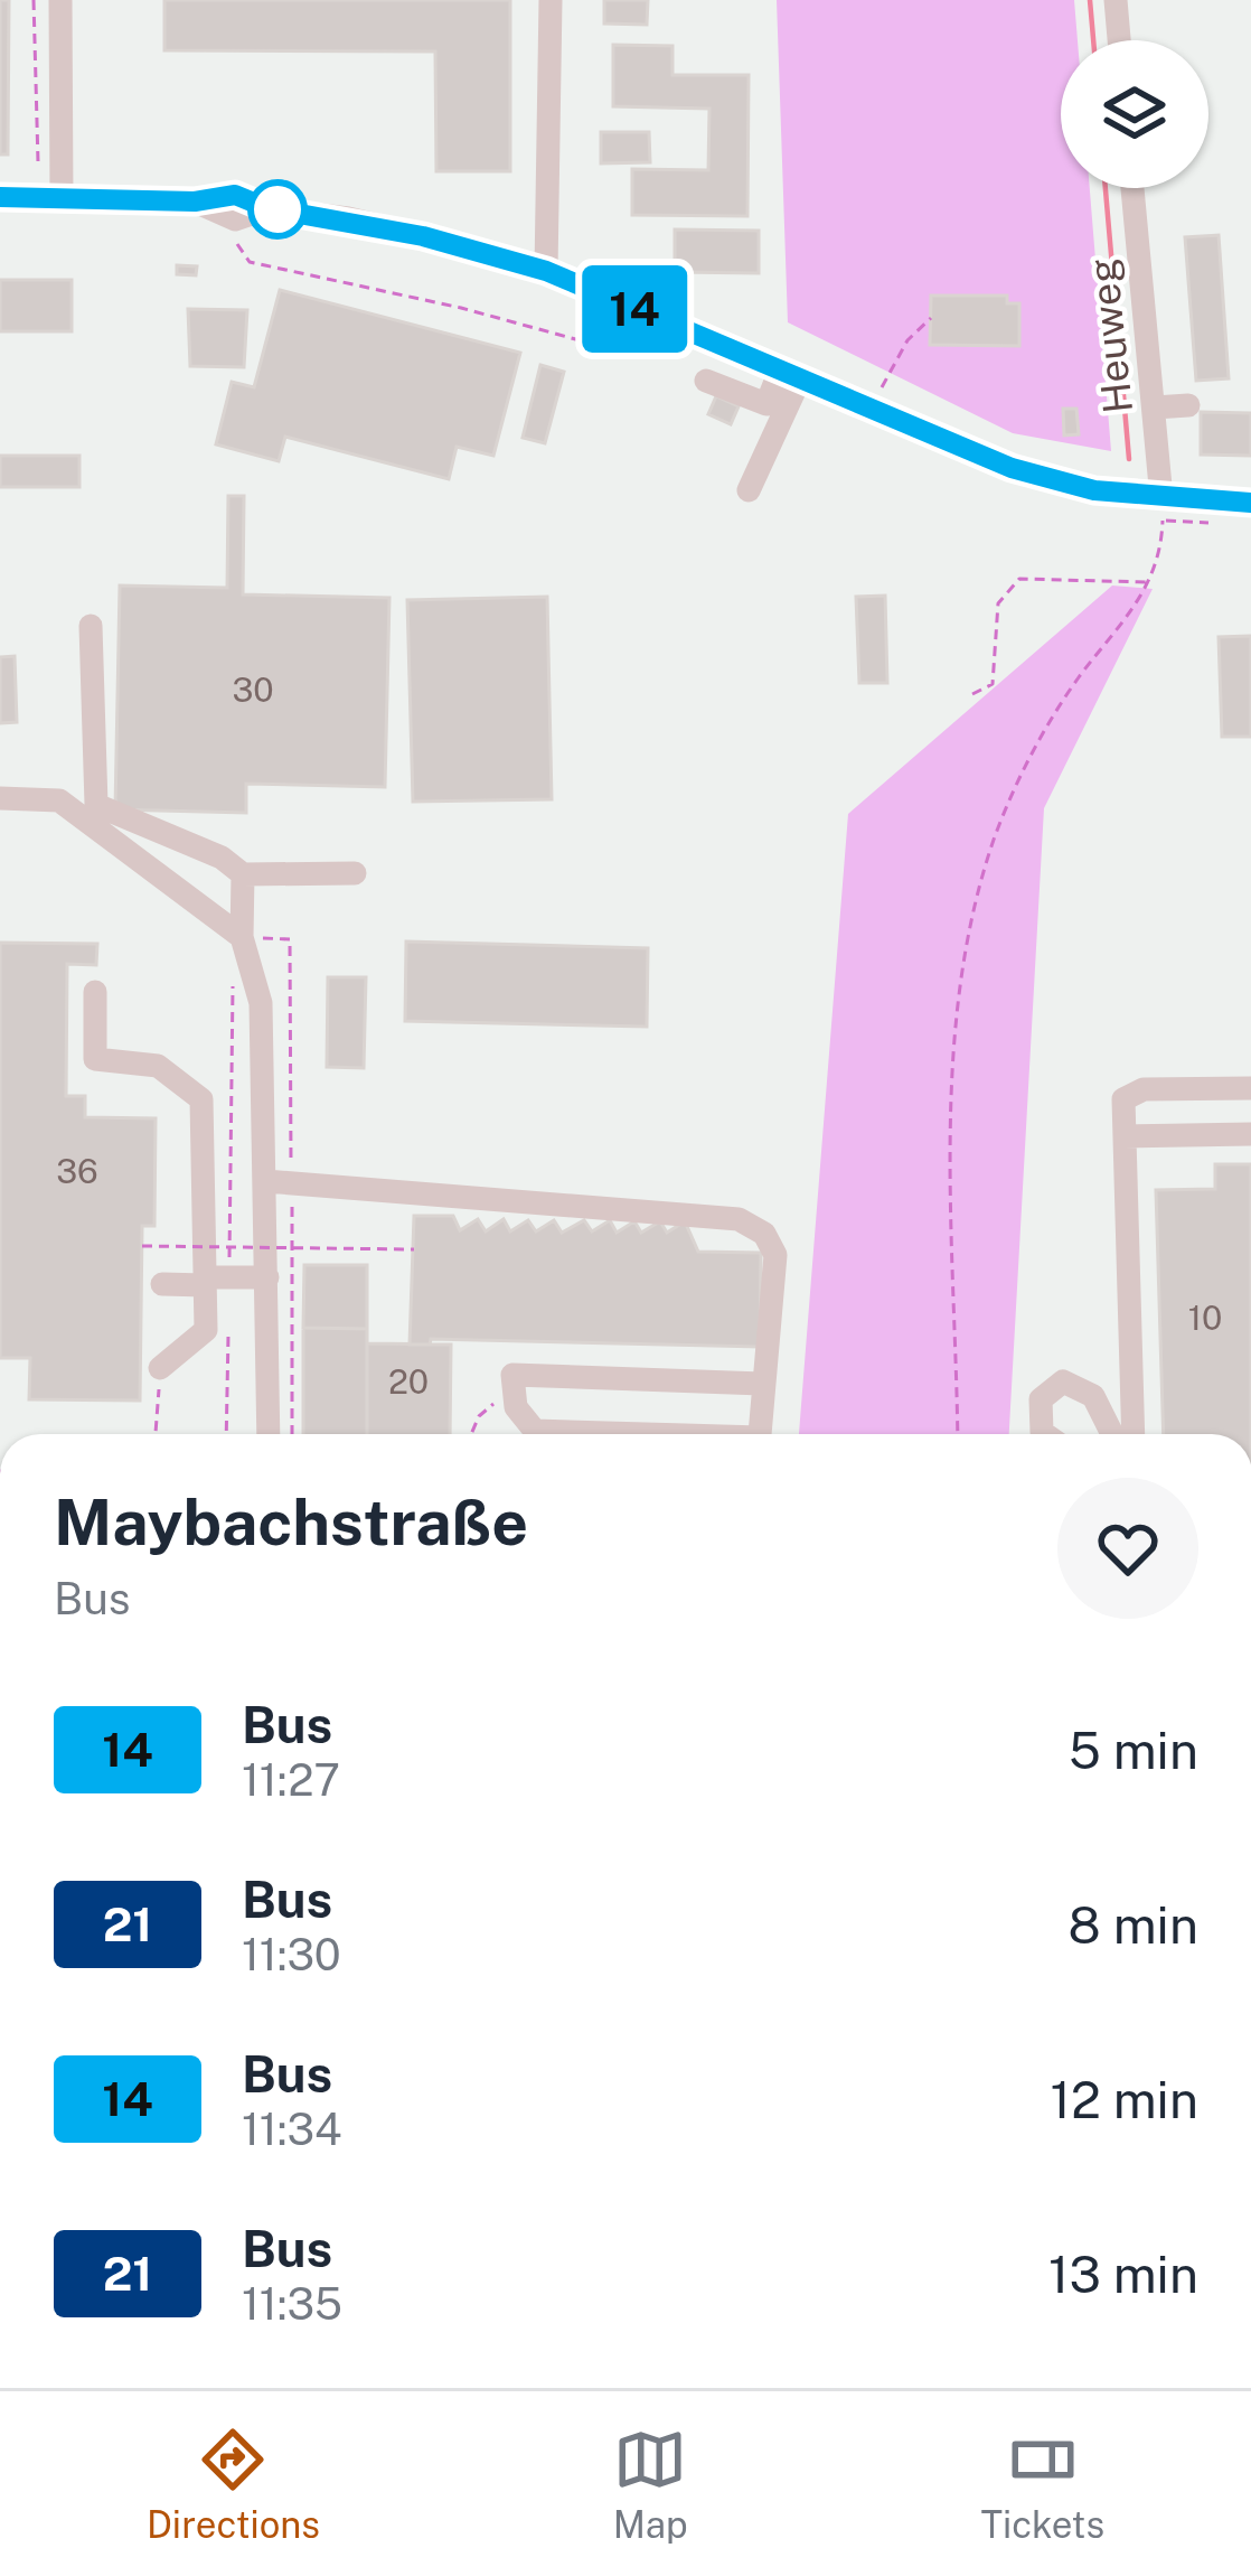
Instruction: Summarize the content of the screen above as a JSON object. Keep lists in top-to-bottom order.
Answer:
{
  "streets": {
    "street": ["Heuweg"]
  },
  "lines": ["bus line 14"],
  "house_numbers": [
    "30",
    "36",
    "10",
    "20"
  ],
  "page": {
    "on_map": "14",
    "heading": ["Maybachstraße", "Bus"],
    "list": [
      {
        "mark": "14",
        "name": "Bus",
        "note": "11:27",
        "value": "5 min"
      },
      {
        "mark": "21",
        "name": "Bus",
        "note": "11:30",
        "value": "8 min"
      },
      {
        "mark": "14",
        "name": "Bus",
        "note": "11:34",
        "value": "12 min"
      },
      {
        "mark": "21",
        "name": "Bus",
        "note": "11:35",
        "value": "13 min"
      }
    ],
    "tabs": ["Directions", "Map", "Tickets"]
  }
}
